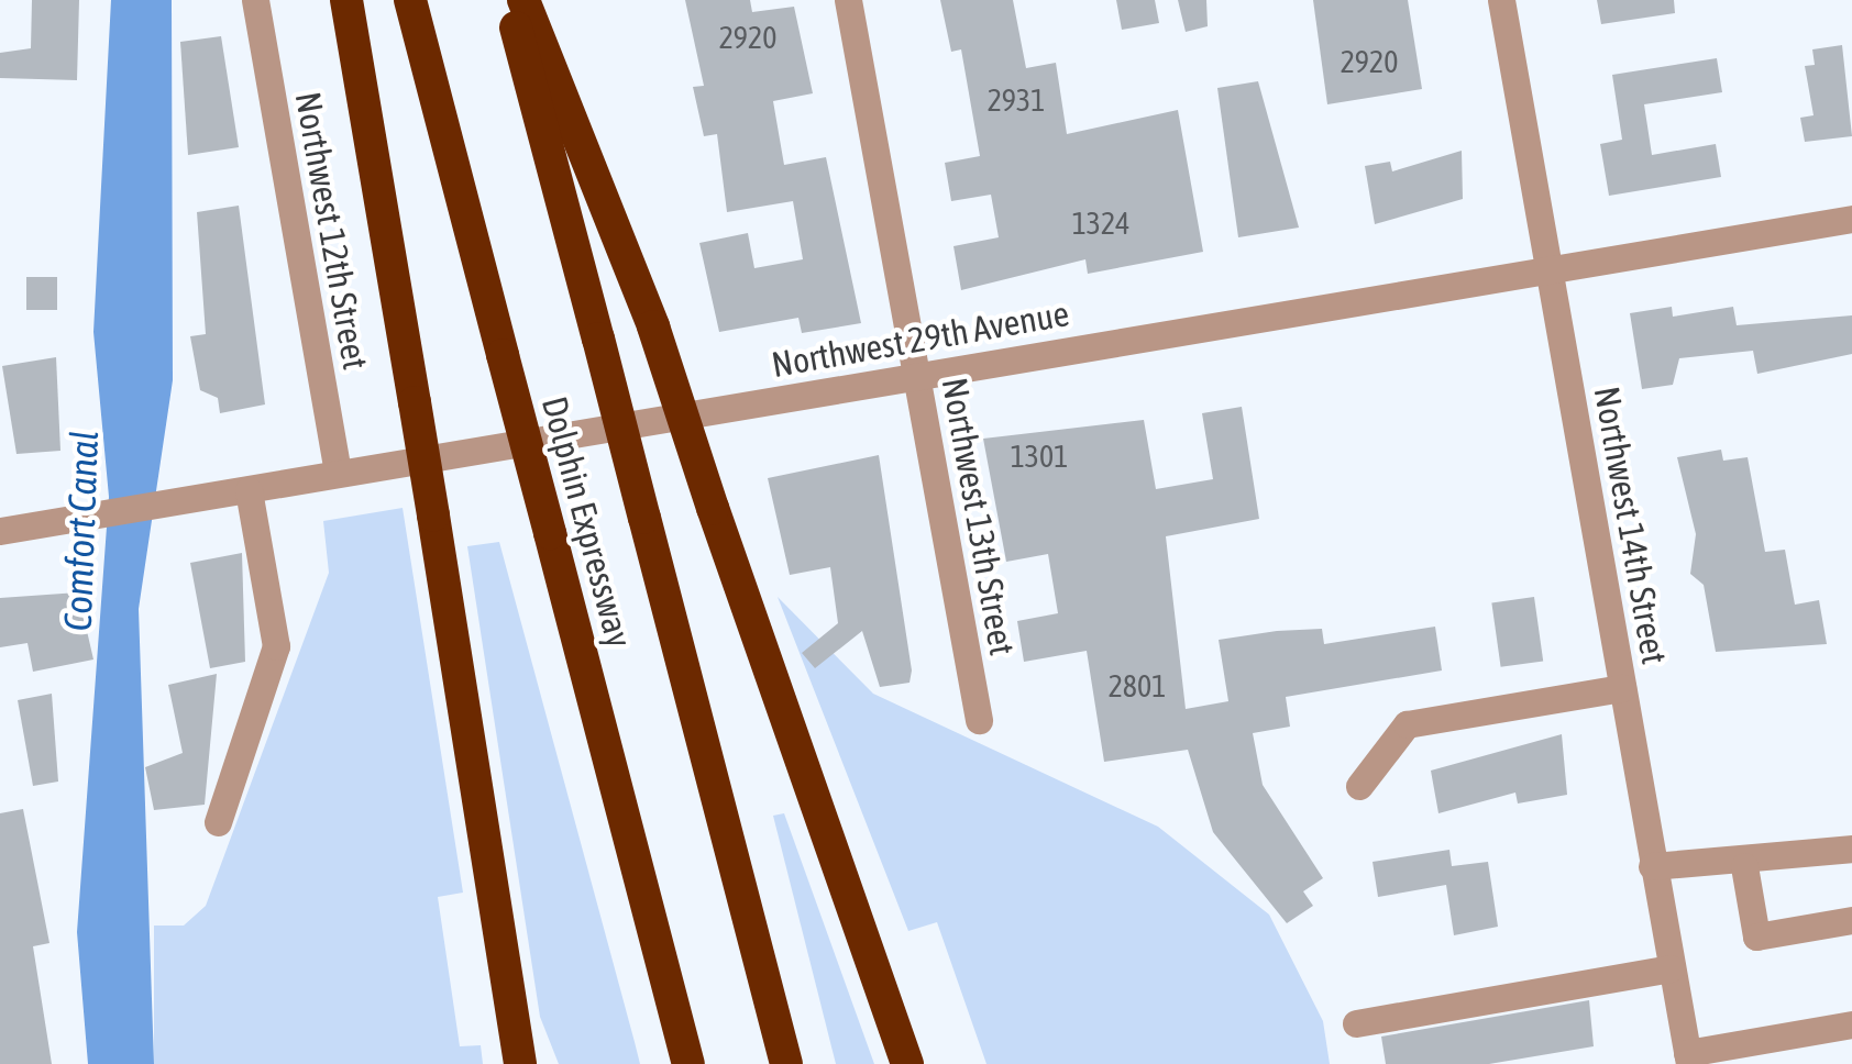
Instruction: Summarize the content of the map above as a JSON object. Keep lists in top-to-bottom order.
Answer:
{
  "streets": {
    "highway": ["Dolphin Expressway"],
    "street": [
      "Northwest 12th Street",
      "Northwest 29th Avenue",
      "Northwest 13th Street",
      "Northwest 14th Street"
    ]
  },
  "crossings": [
    ["Northwest 12th Street", "Northwest 29th Avenue"],
    ["Northwest 29th Avenue", "Northwest 13th Street"],
    ["Northwest 29th Avenue", "Northwest 14th Street"]
  ],
  "water": ["Comfort Canal"],
  "house_numbers": [
    "2920",
    "2920",
    "2931",
    "1324",
    "1301",
    "2801"
  ]
}
